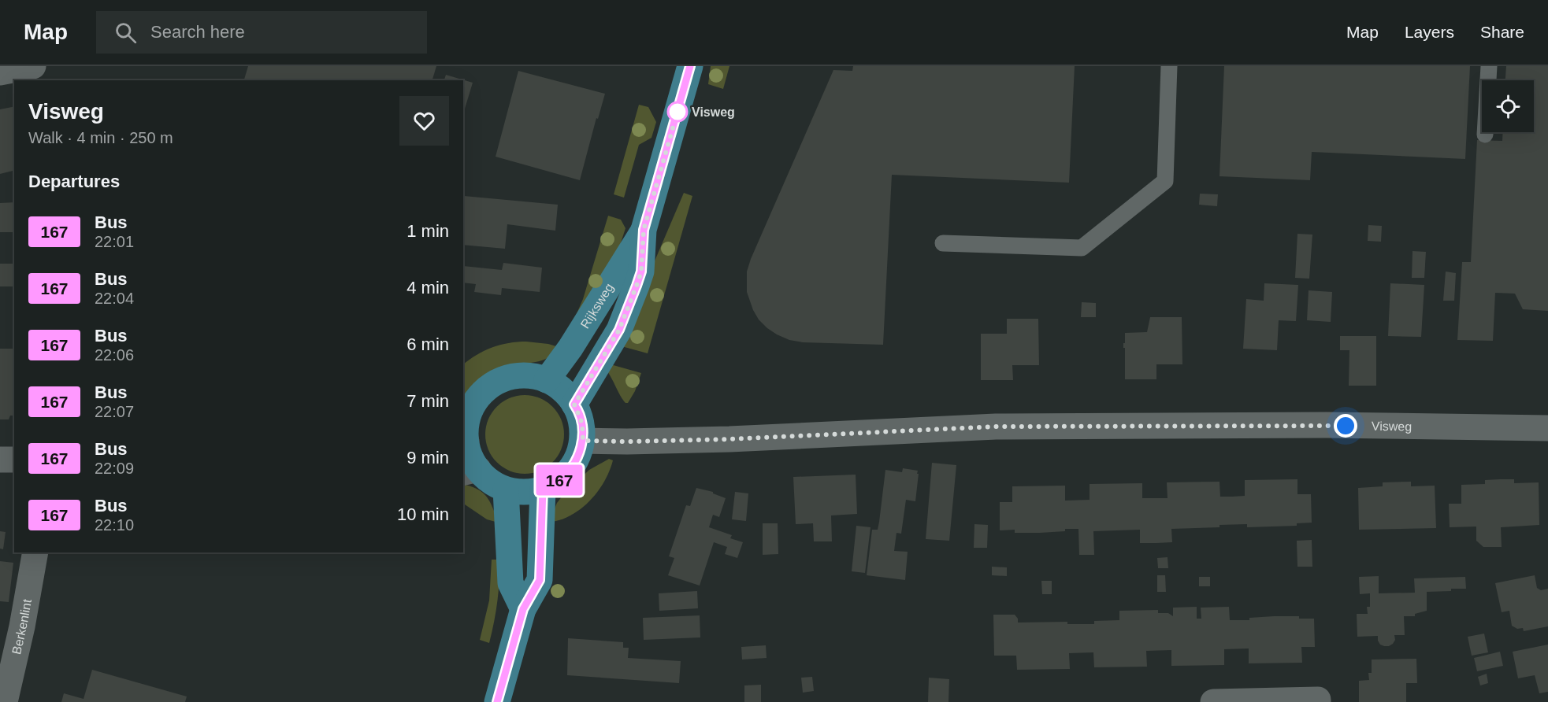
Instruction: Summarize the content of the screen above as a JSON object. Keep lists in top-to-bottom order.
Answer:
{
  "streets": {
    "main road": ["Rijksweg"],
    "street": ["Visweg", "Berkenlint"]
  },
  "crossings": [
    ["Rijksweg", "Visweg"]
  ],
  "places": ["Visweg"],
  "lines": ["bus line 167"],
  "page": {
    "header": "Map",
    "search": "Search here",
    "nav": ["Map", "Layers", "Share"],
    "on_map": "167",
    "heading": [
      ["Visweg", "Walk · 4 min · 250 m"],
      "Departures"
    ],
    "list": [
      {
        "mark": "167",
        "name": "Bus",
        "note": "22:01",
        "value": "1 min"
      },
      {
        "mark": "167",
        "name": "Bus",
        "note": "22:04",
        "value": "4 min"
      },
      {
        "mark": "167",
        "name": "Bus",
        "note": "22:06",
        "value": "6 min"
      },
      {
        "mark": "167",
        "name": "Bus",
        "note": "22:07",
        "value": "7 min"
      },
      {
        "mark": "167",
        "name": "Bus",
        "note": "22:09",
        "value": "9 min"
      },
      {
        "mark": "167",
        "name": "Bus",
        "note": "22:10",
        "value": "10 min"
      }
    ]
  }
}
